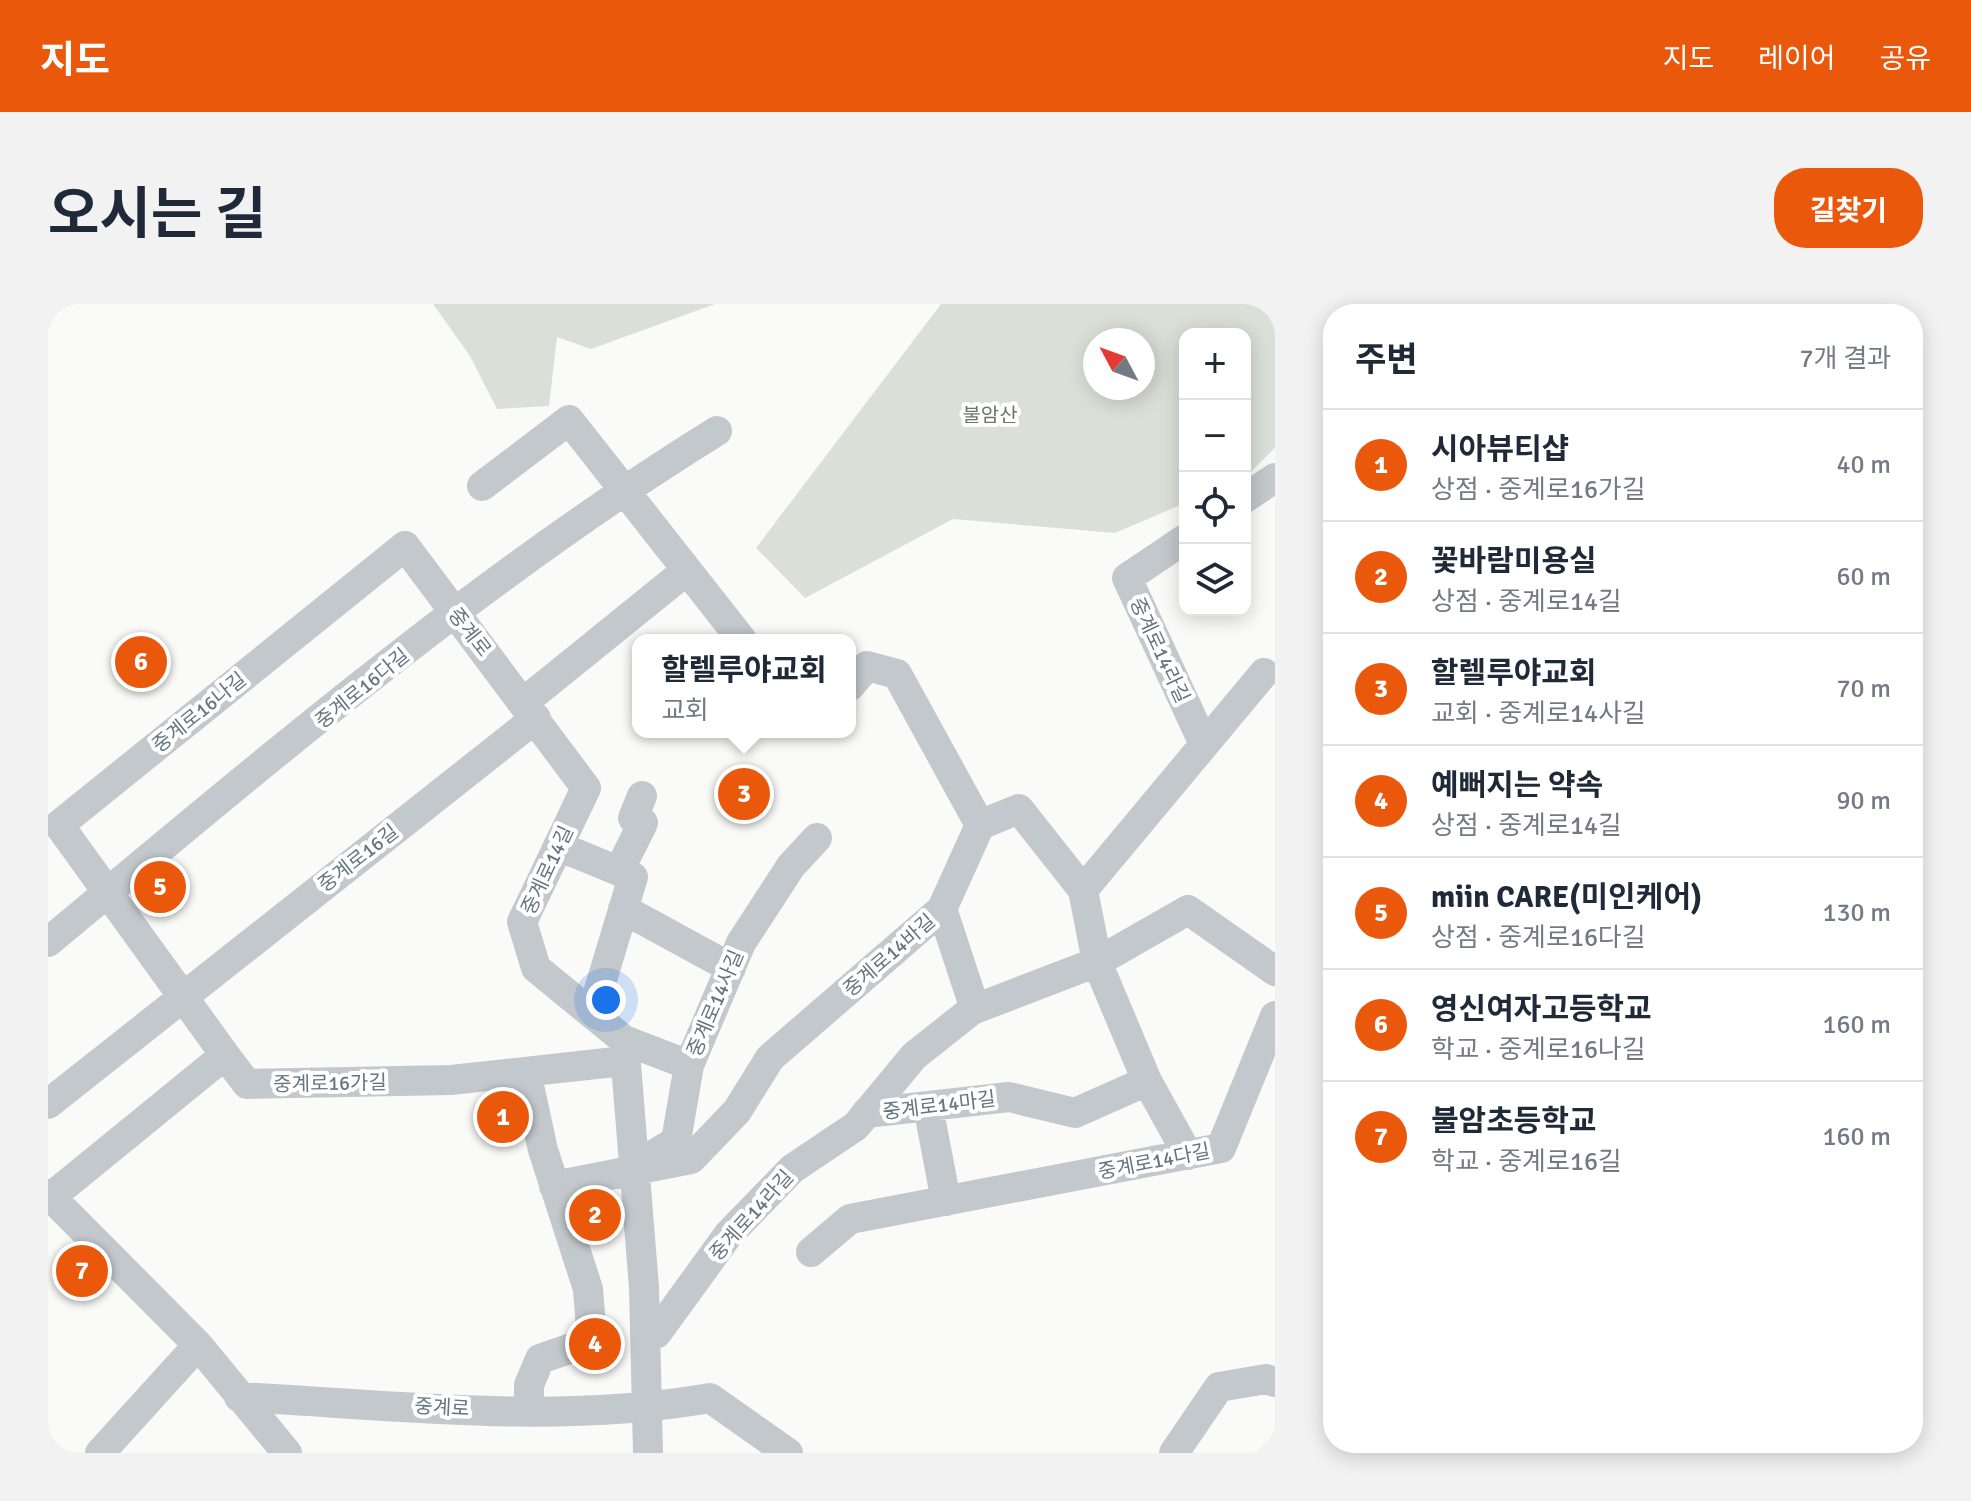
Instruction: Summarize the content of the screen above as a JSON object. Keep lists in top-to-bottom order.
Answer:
{
  "streets": {
    "street": [
      "중계로",
      "중계로14라길",
      "중계로16다길",
      "중계로16나길",
      "중계로16길",
      "중계로14길",
      "중계로14바길",
      "중계로14사길",
      "중계로16가길",
      "중계로14마길",
      "중계로14다길"
    ]
  },
  "crossings": [
    ["중계로", "중계로16다길"],
    ["중계로", "중계로16나길"],
    ["중계로", "중계로16길"],
    ["중계로", "중계로14길"],
    ["중계로14라길", "중계로14마길"],
    ["중계로16다길", "중계로16나길"],
    ["중계로16나길", "중계로16길"],
    ["중계로16길", "중계로14길"],
    ["중계로14길", "중계로14사길"],
    ["중계로14길", "중계로16가길"],
    ["중계로14바길", "중계로14사길"]
  ],
  "parks": ["불암산"],
  "north": "top left",
  "page": {
    "header": "지도",
    "nav": ["지도", "레이어", "공유"],
    "title": "오시는 길",
    "buttons": "길찾기",
    "heading": ["주변", "7개 결과"],
    "map_buttons": ["+", "−"],
    "list": [
      {
        "mark": "1",
        "name": "시아뷰티샵",
        "note": "상점 · 중계로16가길",
        "value": "40 m"
      },
      {
        "mark": "2",
        "name": "꽃바람미용실",
        "note": "상점 · 중계로14길",
        "value": "60 m"
      },
      {
        "mark": "3",
        "name": "할렐루야교회",
        "note": "교회 · 중계로14사길",
        "value": "70 m"
      },
      {
        "mark": "4",
        "name": "예뻐지는 약속",
        "note": "상점 · 중계로14길",
        "value": "90 m"
      },
      {
        "mark": "5",
        "name": "miin CARE(미인케어)",
        "note": "상점 · 중계로16다길",
        "value": "130 m"
      },
      {
        "mark": "6",
        "name": "영신여자고등학교",
        "note": "학교 · 중계로16나길",
        "value": "160 m"
      },
      {
        "mark": "7",
        "name": "불암초등학교",
        "note": "학교 · 중계로16길",
        "value": "160 m"
      }
    ],
    "pins": [
      "6",
      "3",
      "5",
      "1",
      "2",
      "7",
      "4"
    ],
    "popup": ["할렐루야교회", "교회"]
  }
}
